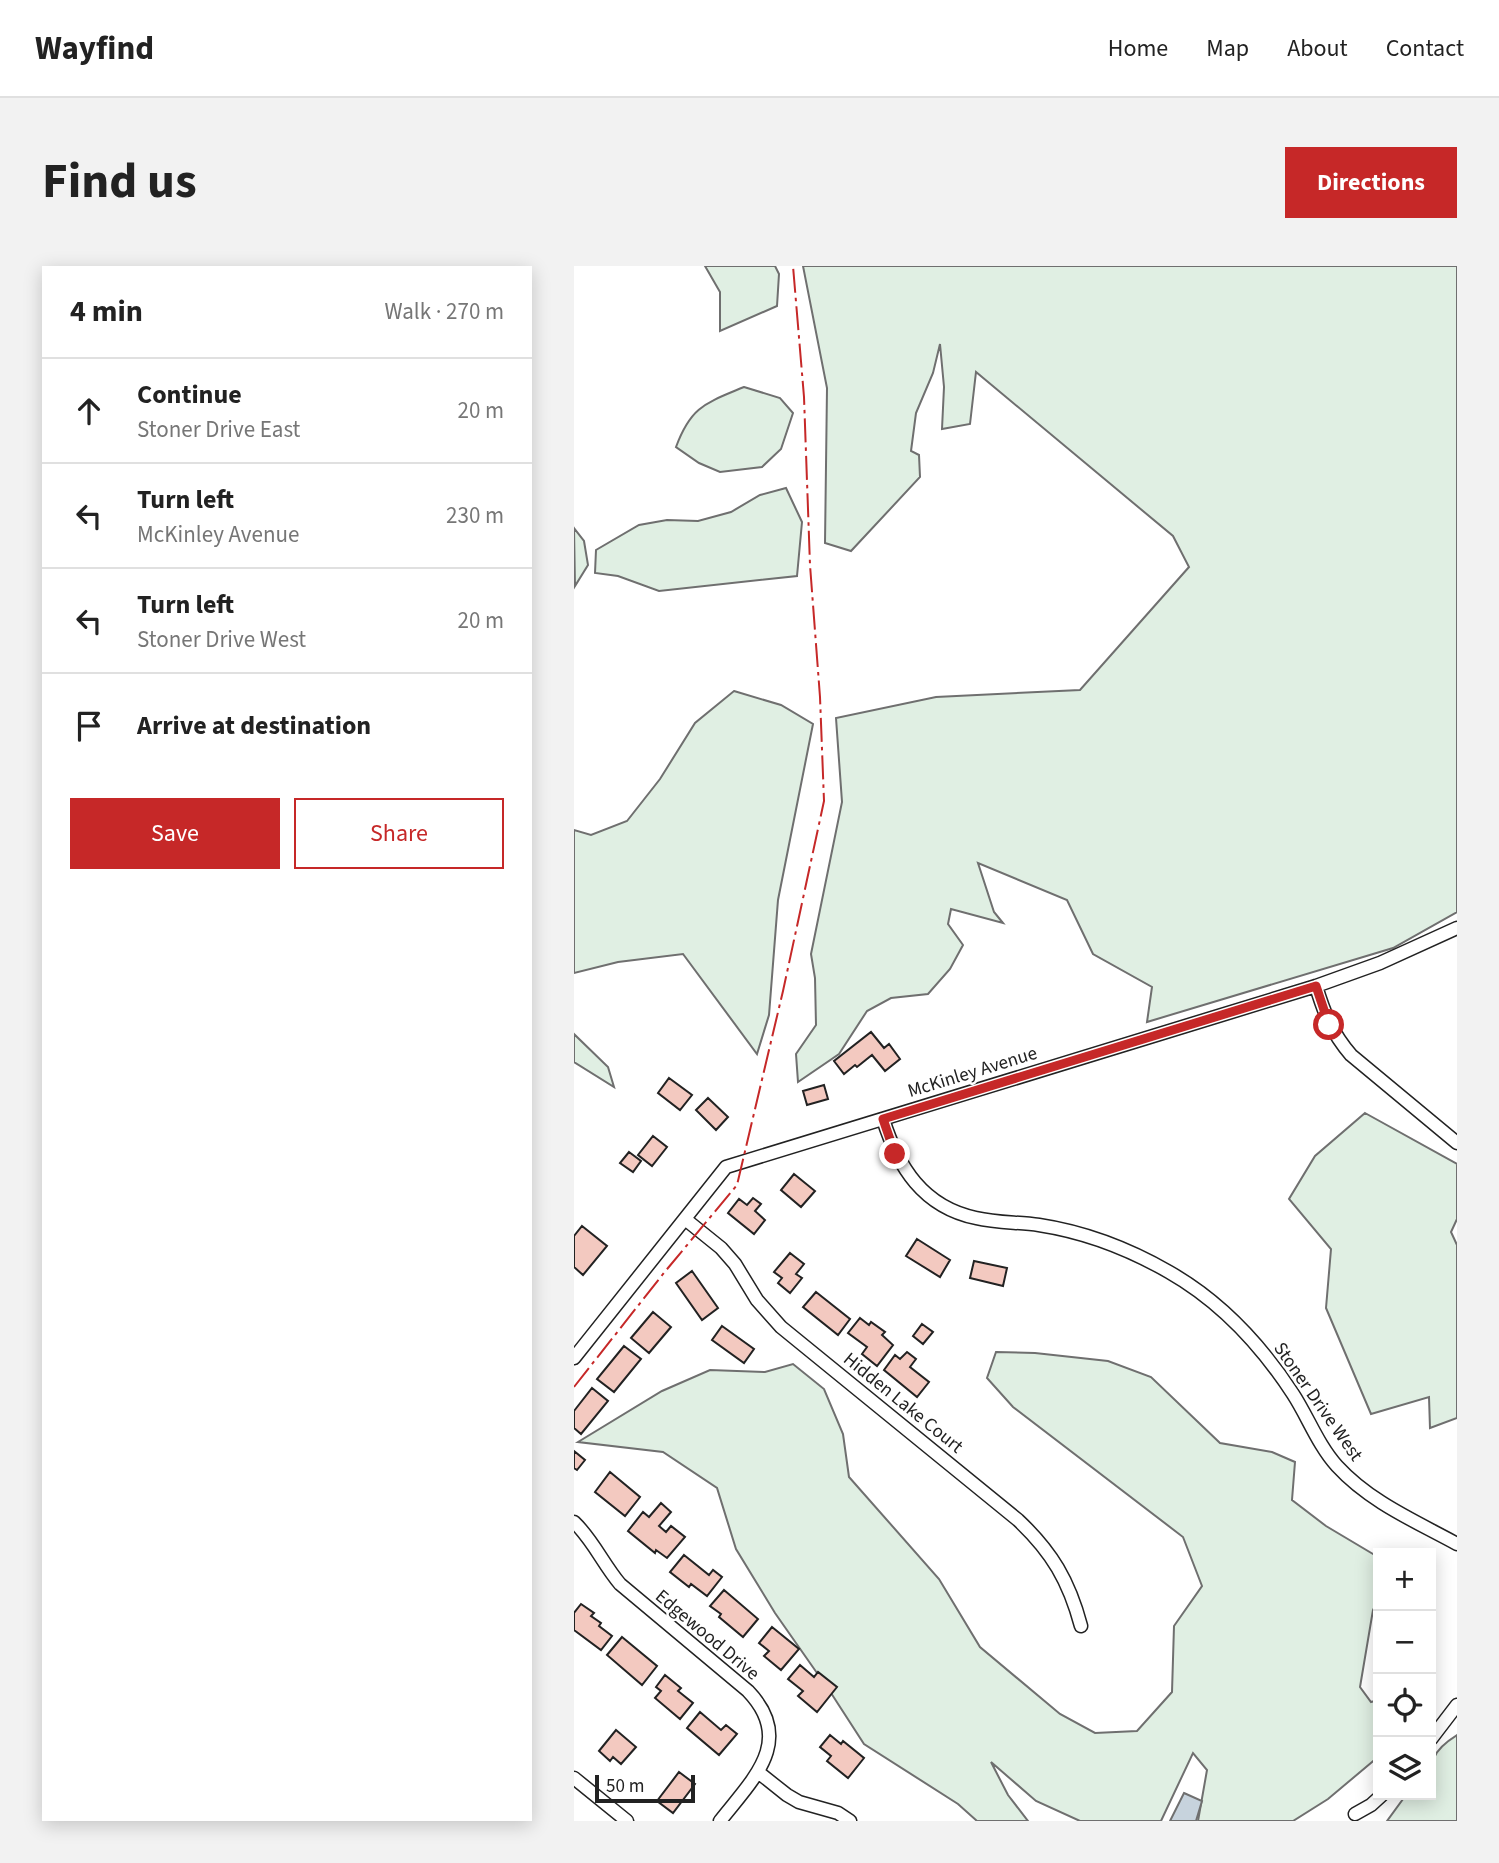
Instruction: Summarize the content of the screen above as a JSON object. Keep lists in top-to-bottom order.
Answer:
{
  "streets": {
    "street": [
      "McKinley Avenue",
      "Stoner Drive West",
      "Hidden Lake Court",
      "Edgewood Drive"
    ]
  },
  "crossings": [
    ["McKinley Avenue", "Stoner Drive West"],
    ["McKinley Avenue", "Hidden Lake Court"]
  ],
  "scale_bar": "50 m",
  "page": {
    "header": "Wayfind",
    "nav": [
      "Home",
      "Map",
      "About",
      "Contact"
    ],
    "title": "Find us",
    "buttons": [
      "Directions",
      ["Save", "Share"]
    ],
    "heading": ["4 min", "Walk · 270 m"],
    "list": [
      ["Continue", "Stoner Drive East", "20 m"],
      ["Turn left", "McKinley Avenue", "230 m"],
      ["Turn left", "Stoner Drive West", "20 m"],
      "Arrive at destination"
    ],
    "map_buttons": ["+", "−"],
    "scale": "50 m"
  }
}
